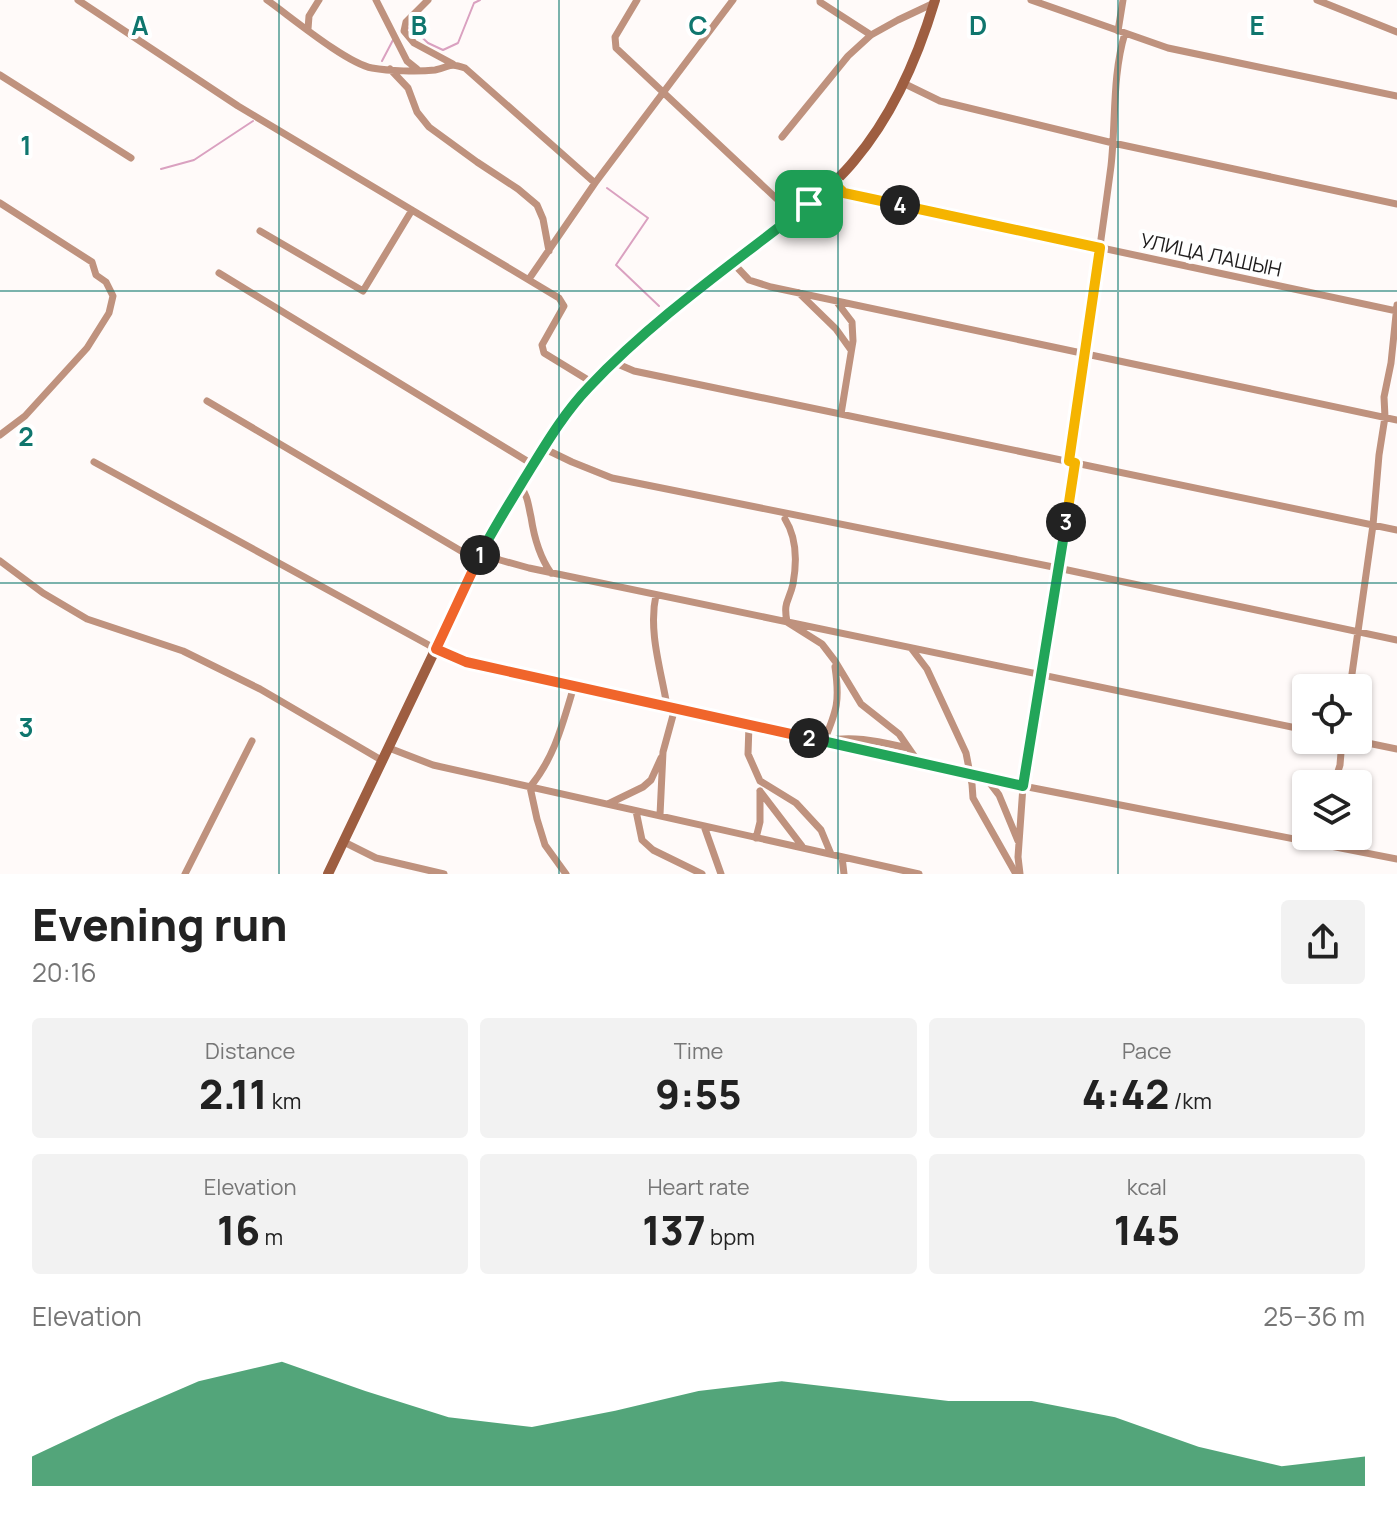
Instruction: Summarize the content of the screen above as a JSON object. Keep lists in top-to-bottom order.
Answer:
{
  "streets": {
    "street": ["УЛИЦА ЛАШЫН"]
  },
  "page": {
    "pins": [
      "4",
      "3",
      "1",
      "2"
    ],
    "heading": ["Evening run", "20:16"],
    "stats": [
      ["Distance", "2.11 km"],
      ["Time", "9:55"],
      ["Pace", "4:42 /km"],
      ["Elevation", "16 m"],
      ["Heart rate", "137 bpm"],
      ["kcal", "145"]
    ],
    "chart": ["Elevation", "25–36 m"]
  },
  "grid": {
    "columns": [
      "A",
      "B",
      "C",
      "D",
      "E"
    ],
    "rows": ["1", "2", "3"]
  }
}
